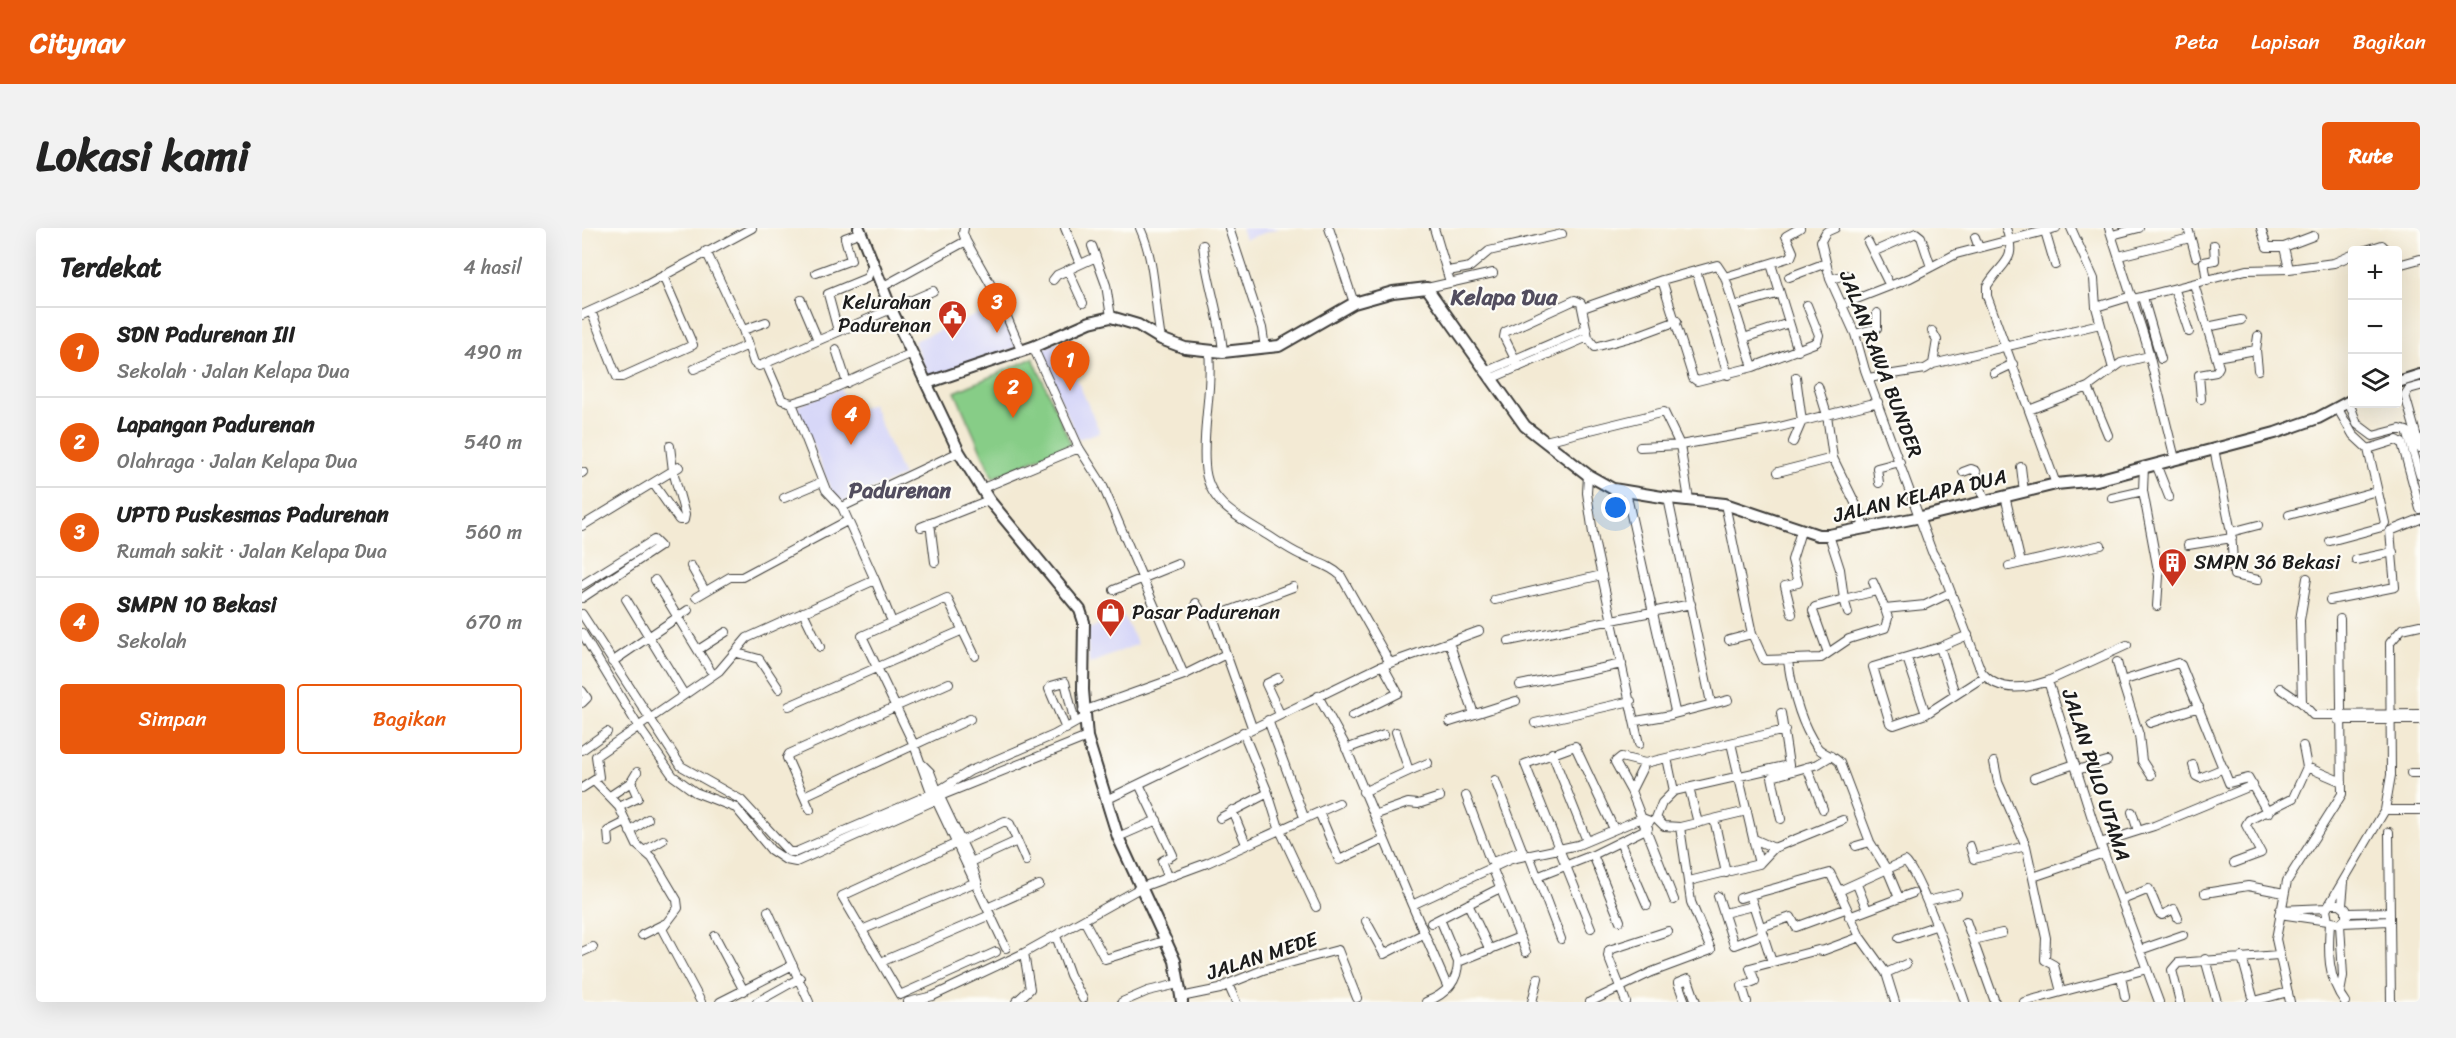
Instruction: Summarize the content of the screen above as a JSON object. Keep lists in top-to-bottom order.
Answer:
{
  "streets": {
    "main road": ["JALAN KELAPA DUA"],
    "street": ["JALAN RAWA BUNDER", "JALAN PULO UTAMA", "JALAN MEDE"]
  },
  "crossings": [
    ["JALAN RAWA BUNDER", "JALAN KELAPA DUA"]
  ],
  "districts": ["Kelapa Dua", "Padurenan"],
  "places": {
    "public building": ["Kelurahan Padurenan"],
    "building": ["SMPN 36 Bekasi"],
    "shop": ["Pasar Padurenan"]
  },
  "page": {
    "header": "Citynav",
    "nav": ["Peta", "Lapisan", "Bagikan"],
    "title": "Lokasi kami",
    "buttons": [
      "Rute",
      ["Simpan", "Bagikan"]
    ],
    "heading": ["Terdekat", "4 hasil"],
    "map_buttons": ["+", "−"],
    "pins": [
      "3",
      "1",
      "2",
      "4"
    ],
    "list": [
      {
        "mark": "1",
        "name": "SDN Padurenan III",
        "note": "Sekolah · Jalan Kelapa Dua",
        "value": "490 m"
      },
      {
        "mark": "2",
        "name": "Lapangan Padurenan",
        "note": "Olahraga · Jalan Kelapa Dua",
        "value": "540 m"
      },
      {
        "mark": "3",
        "name": "UPTD Puskesmas Padurenan",
        "note": "Rumah sakit · Jalan Kelapa Dua",
        "value": "560 m"
      },
      {
        "mark": "4",
        "name": "SMPN 10 Bekasi",
        "note": "Sekolah",
        "value": "670 m"
      }
    ]
  }
}
